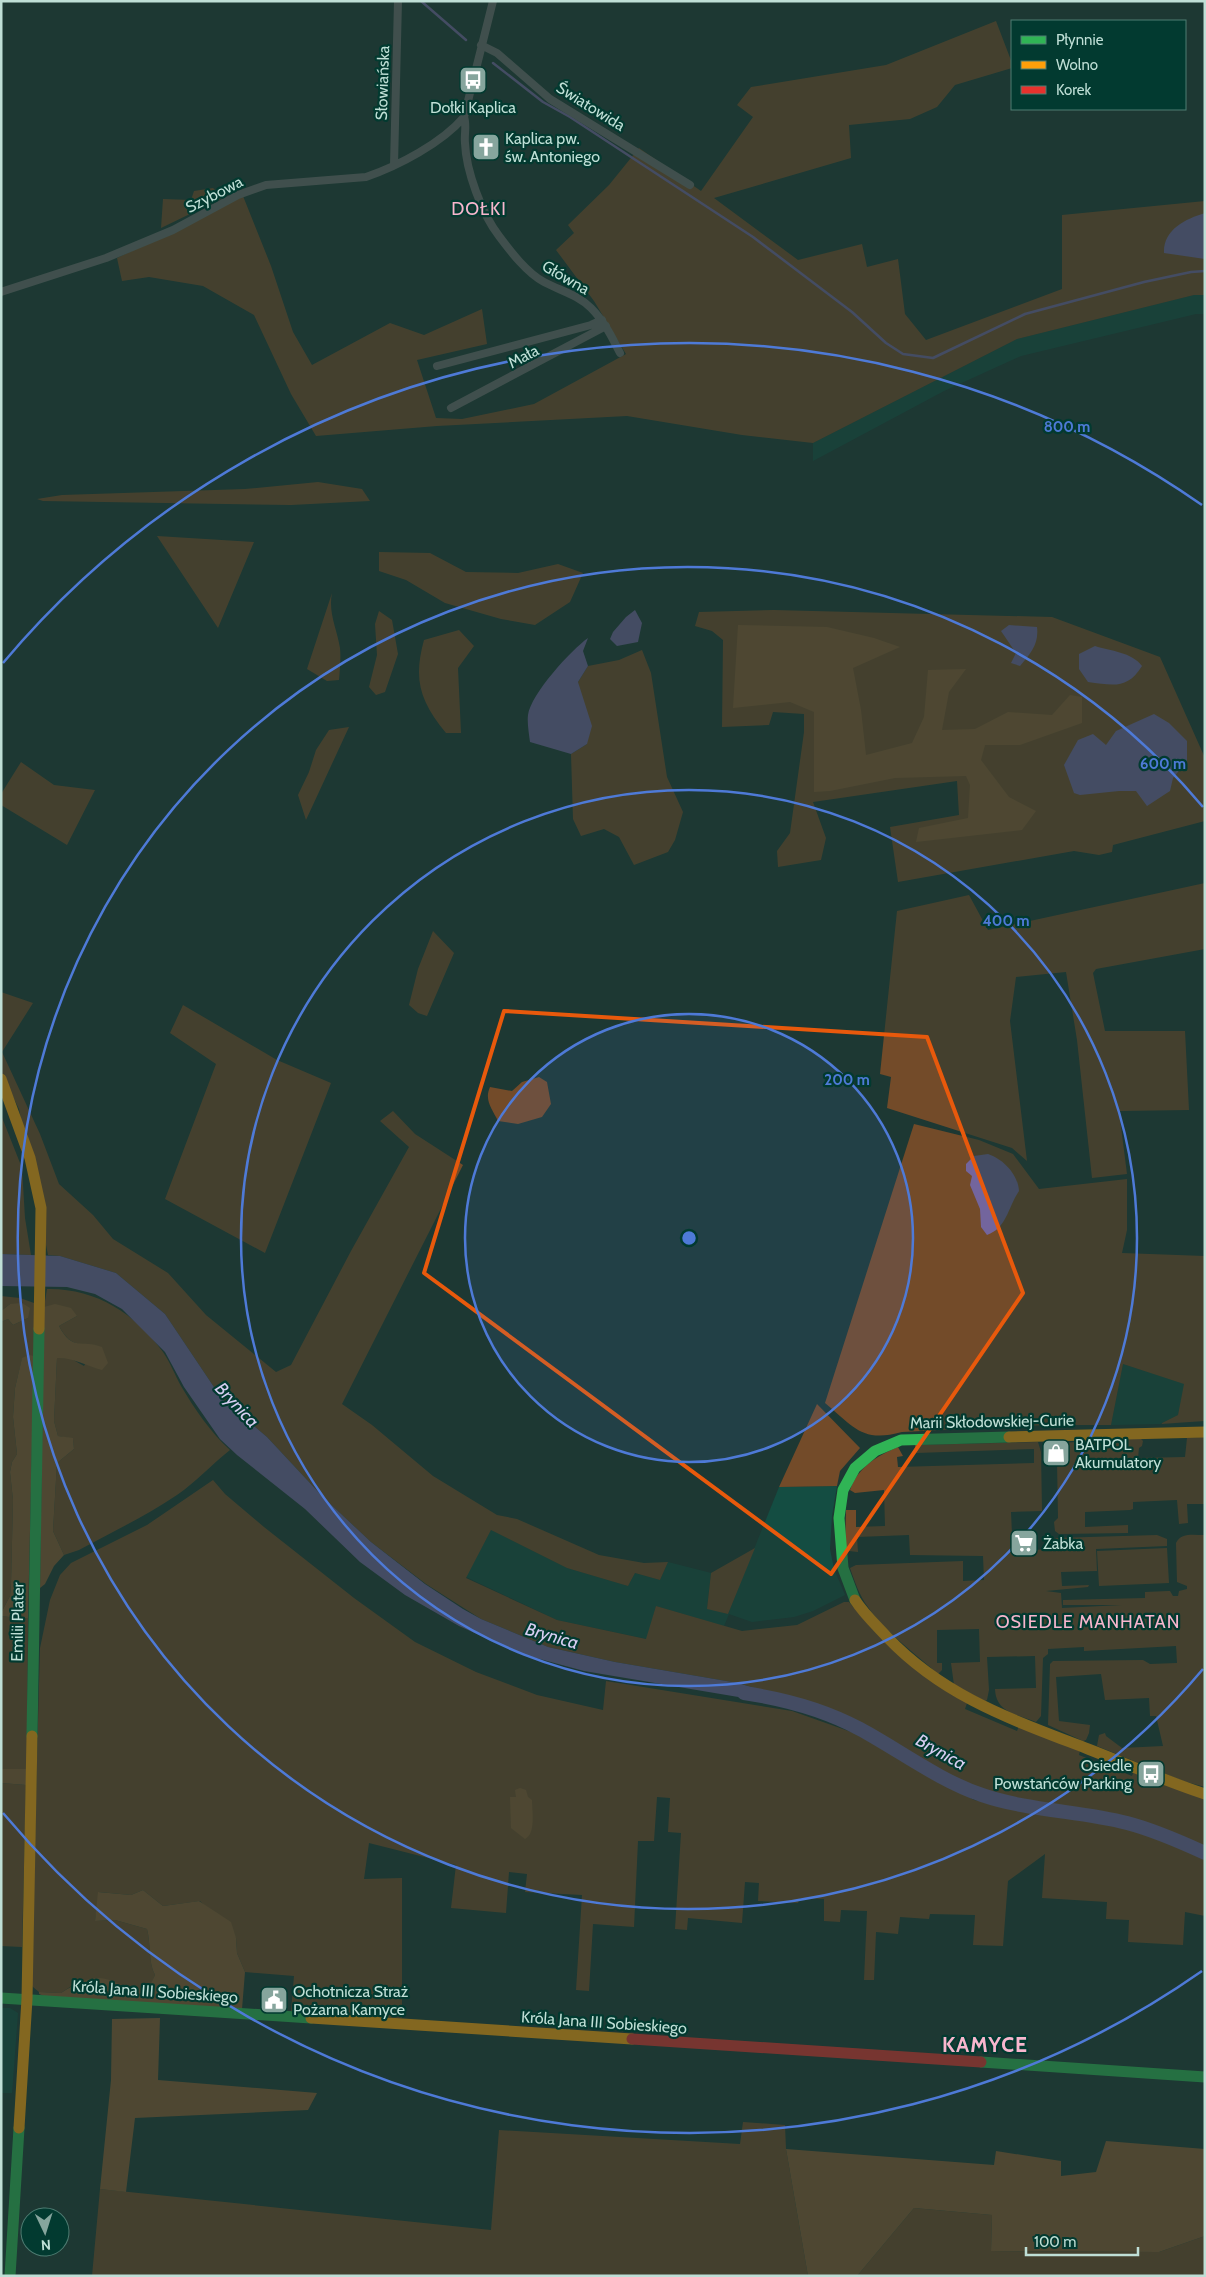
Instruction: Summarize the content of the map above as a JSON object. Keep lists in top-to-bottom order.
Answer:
{
  "streets": {
    "street": [
      "Słowiańska",
      "Światowida",
      "Szybowa",
      "Główna",
      "Mała",
      "Marii Skłodowskiej-Curie",
      "Emilii Plater",
      "Króla Jana III Sobieskiego"
    ]
  },
  "crossings": [
    ["Słowiańska", "Szybowa"],
    ["Światowida", "Główna"],
    ["Szybowa", "Główna"],
    ["Główna", "Mała"],
    ["Emilii Plater", "Króla Jana III Sobieskiego"]
  ],
  "districts": ["DOŁKI", "OSIEDLE MANHATAN", "KAMYCE"],
  "water": ["Brynica"],
  "places": {
    "bus stop": ["Dołki Kaplica", "Osiedle Powstańców Parking"],
    "church": ["Kaplica pw. św. Antoniego"],
    "shop": ["BATPOL Akumulatory"],
    "supermarket": ["Żabka"],
    "public building": ["Ochotnicza Straż Pożarna Kamyce"]
  },
  "legend": ["Płynnie", "Wolno", "Korek"],
  "scale_bar": "100 m",
  "north": "bottom",
  "rings": [
    "800 m",
    "600 m",
    "400 m",
    "200 m"
  ]
}
